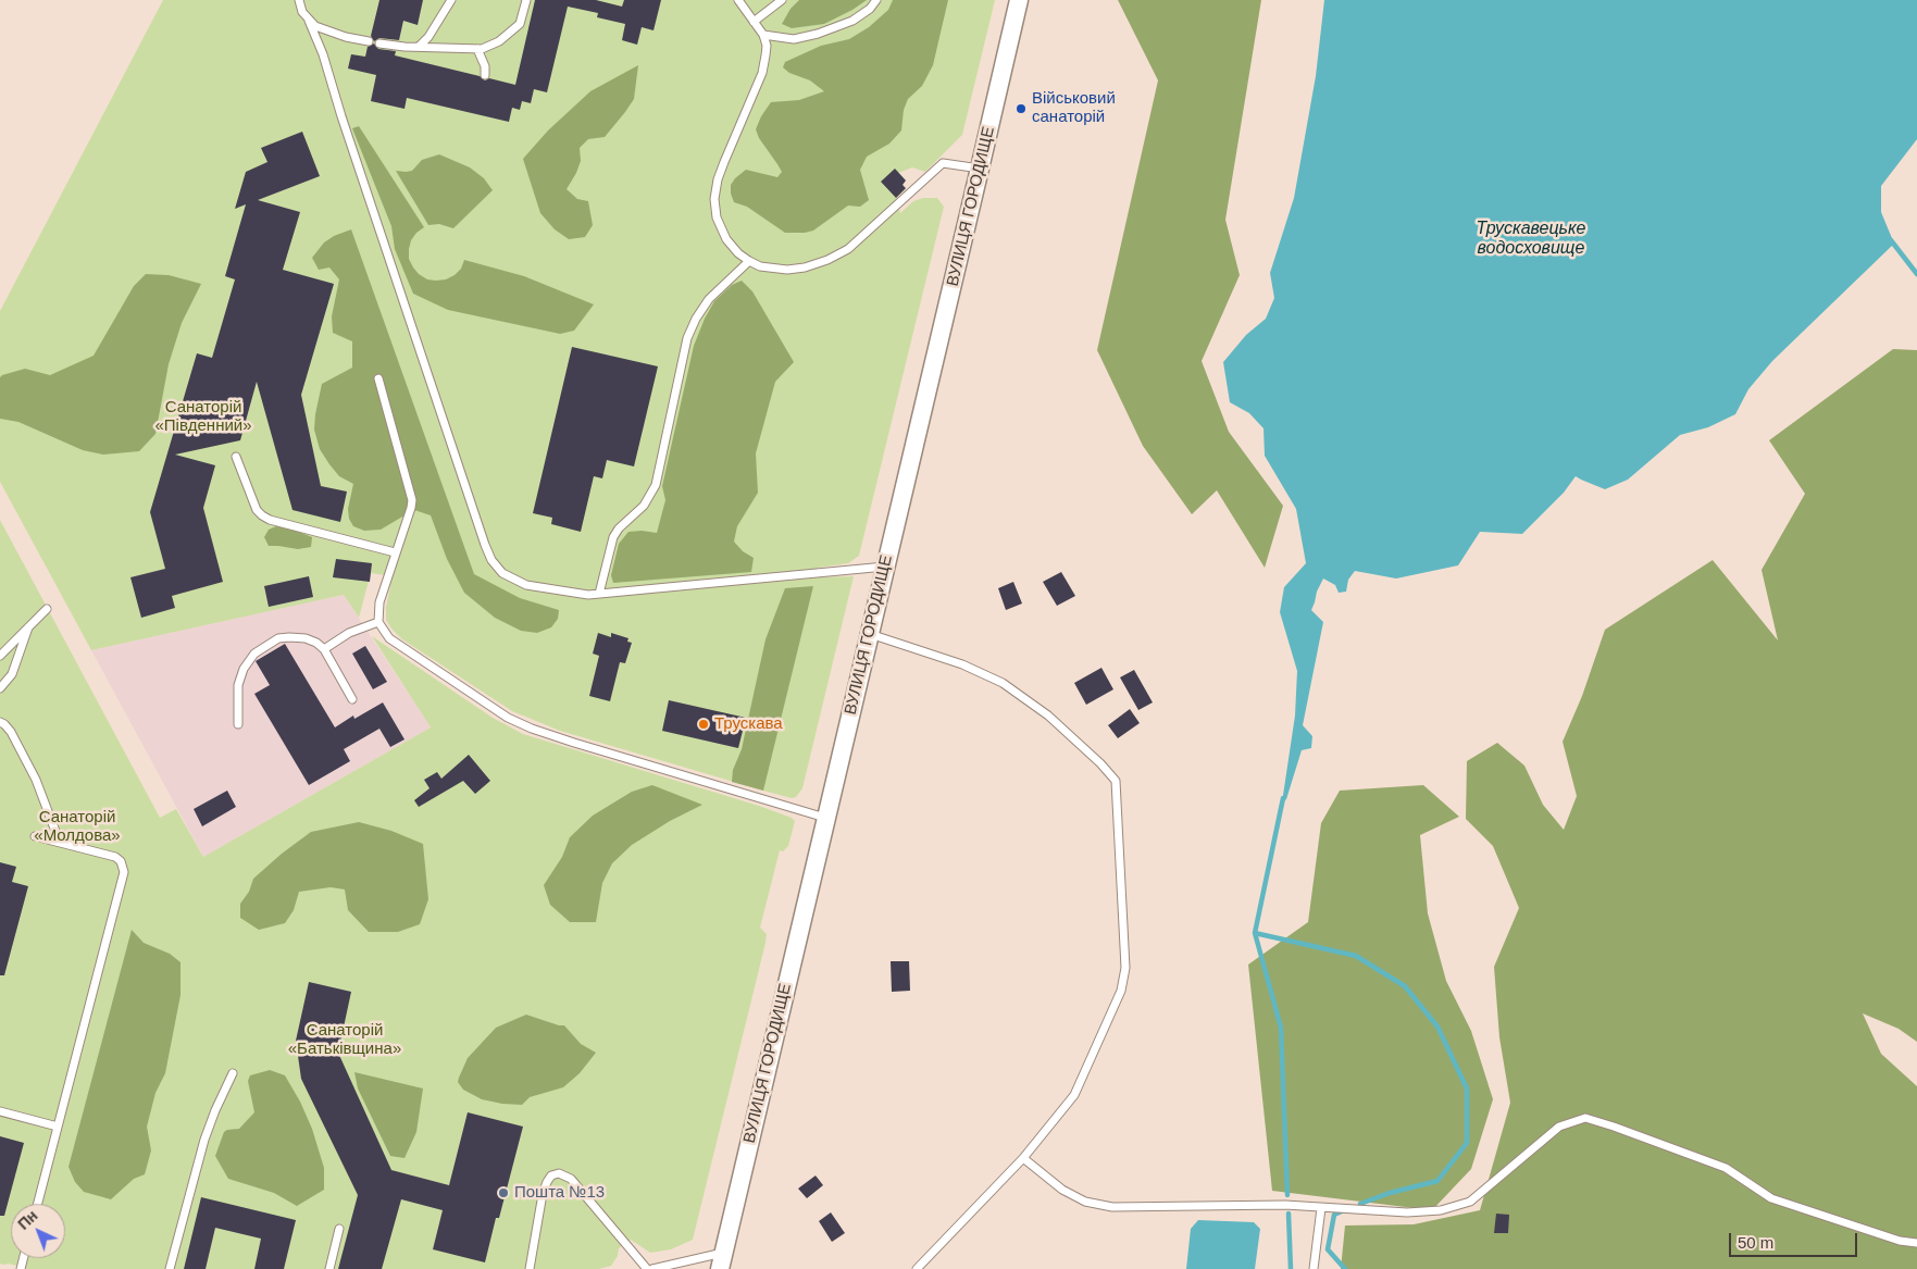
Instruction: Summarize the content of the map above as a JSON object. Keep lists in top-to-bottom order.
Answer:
{
  "streets": {
    "street": ["ВУЛИЦЯ ГОРОДИЩЕ"]
  },
  "water": ["Трускавецьке водосховище"],
  "parks": ["Санаторій «Південний»", "Санаторій «Молдова»", "Санаторій «Батьківщина»"],
  "places": ["Військовий санаторій", "Трускава", "Пошта №13"],
  "scale_bar": "50 m",
  "north": "top left"
}
